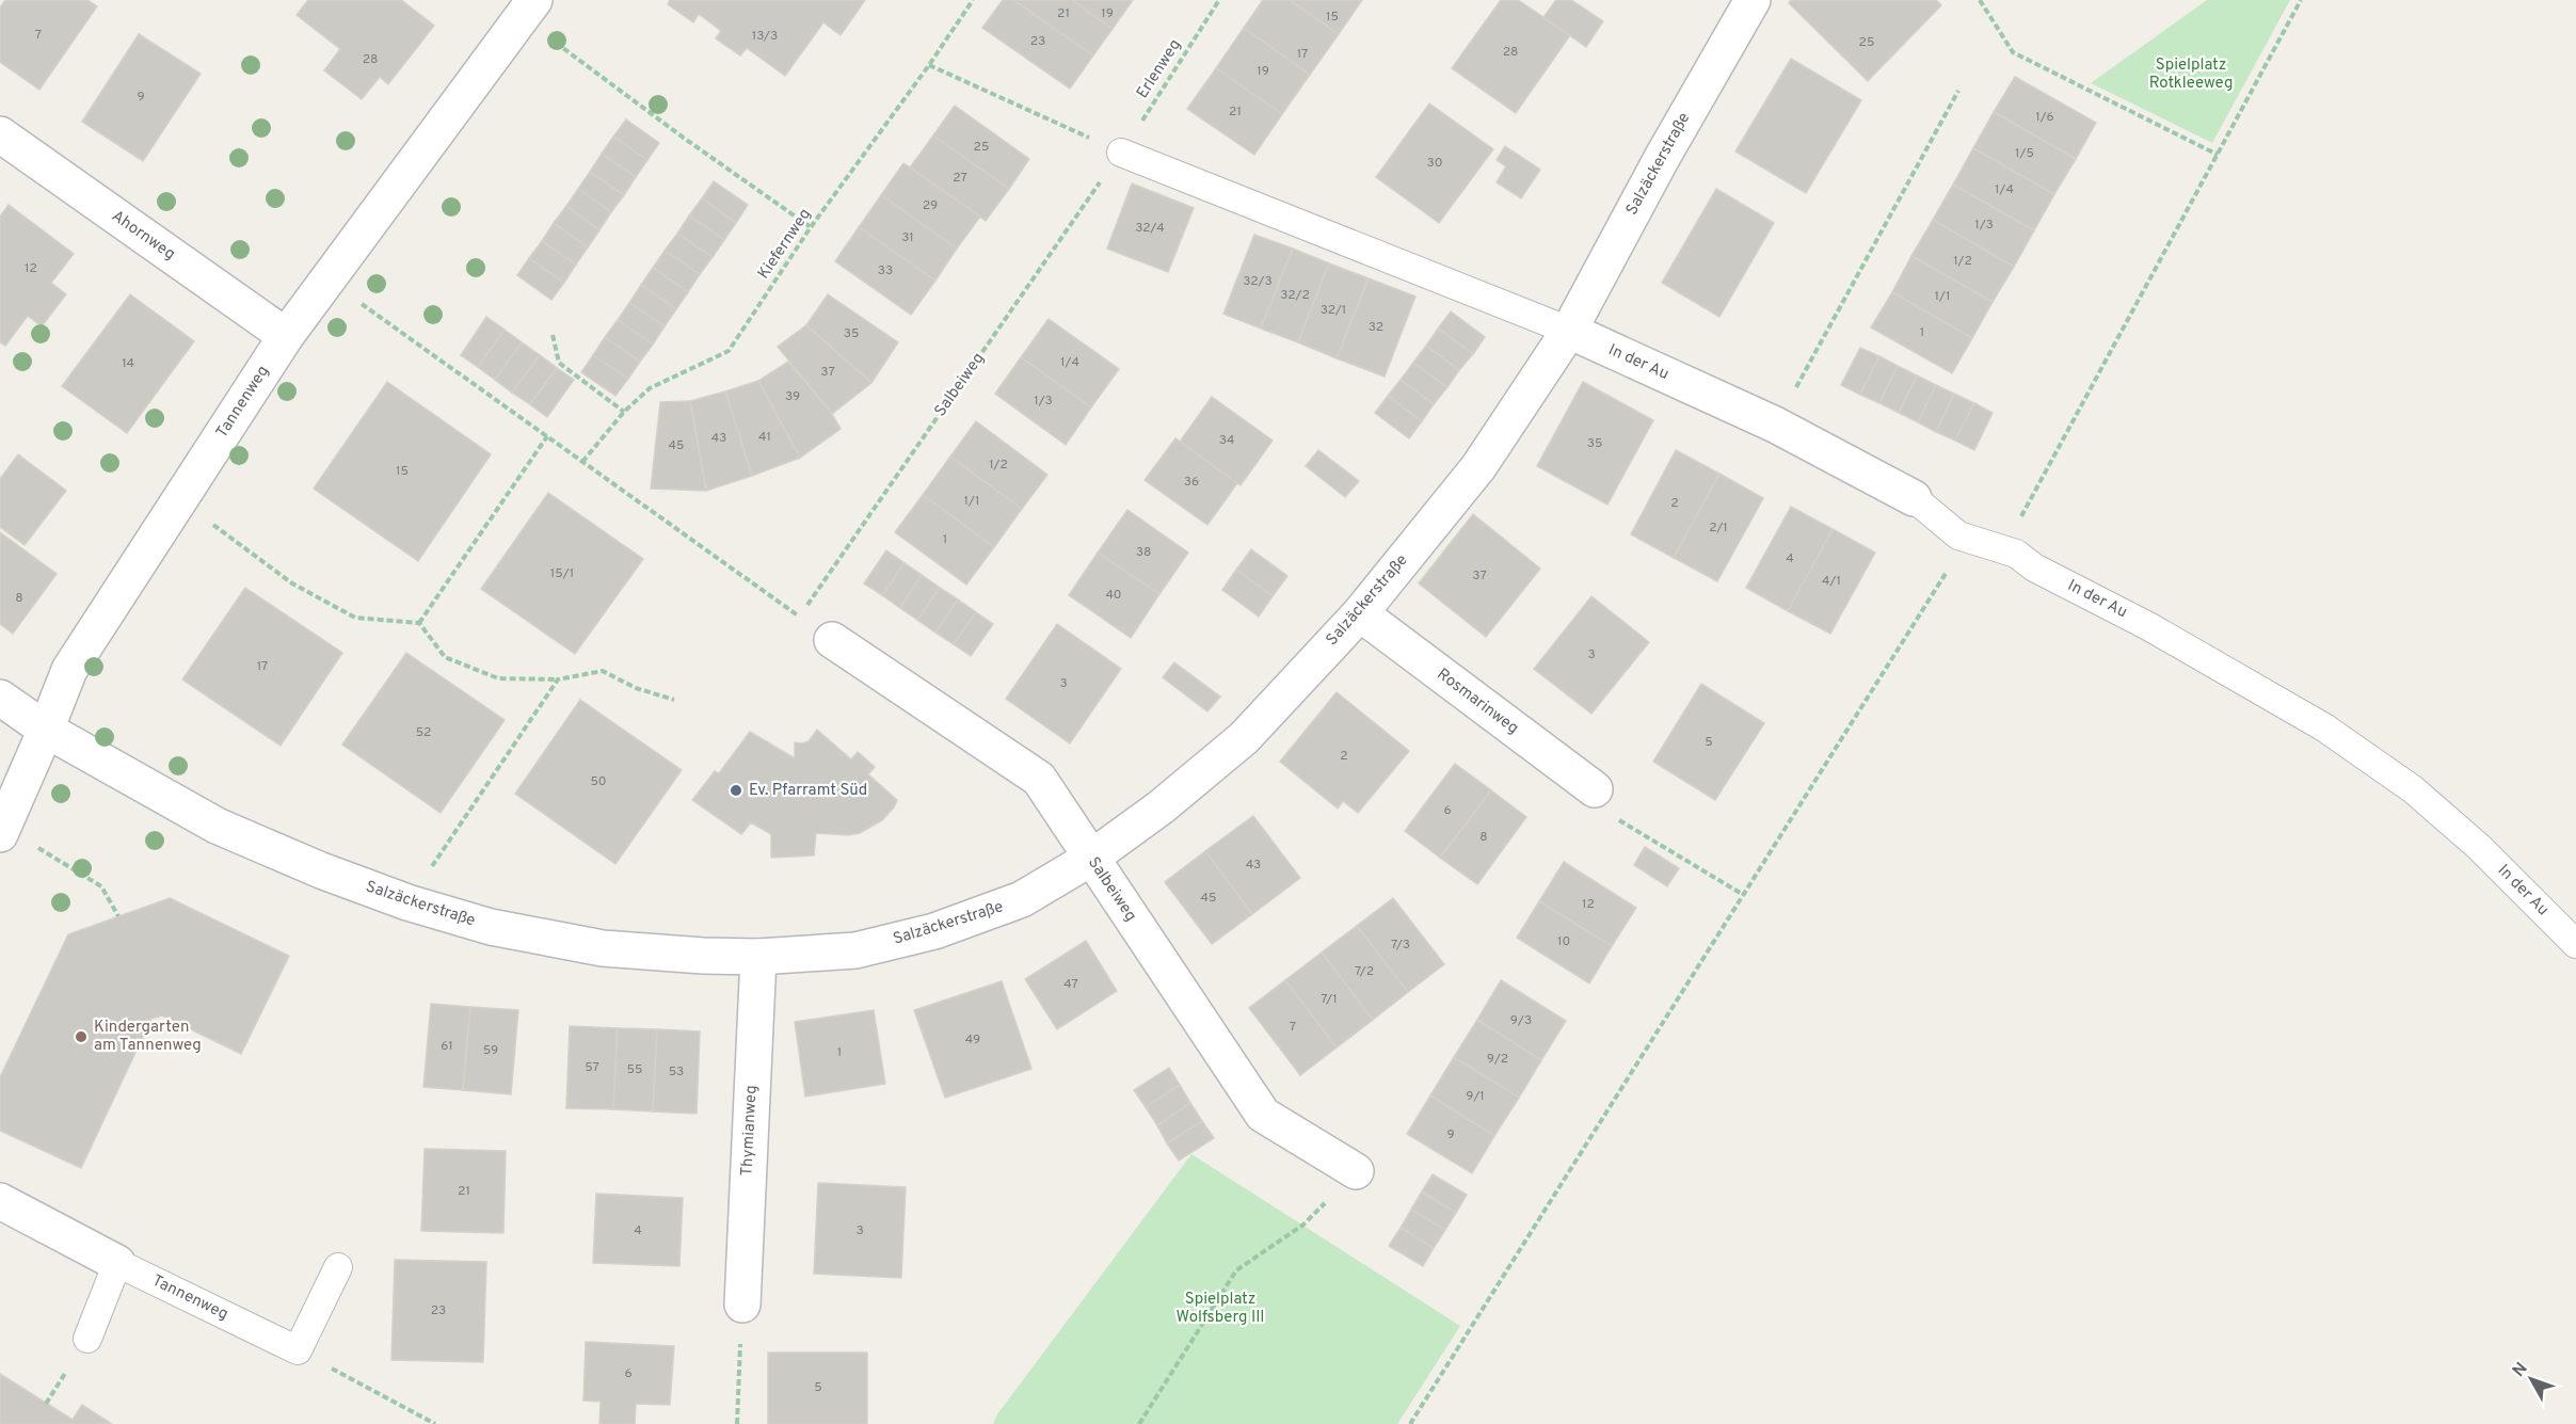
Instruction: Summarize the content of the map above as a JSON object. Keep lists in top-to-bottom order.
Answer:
{
  "streets": {
    "street": [
      "Salzäckerstraße",
      "Ahornweg",
      "In der Au",
      "Salbeiweg",
      "Tannenweg",
      "Rosmarinweg",
      "Thymianweg"
    ],
    "path": ["Erlenweg", "Kiefernweg"]
  },
  "crossings": [
    ["Erlenweg", "Salbeiweg"],
    ["Salzäckerstraße", "In der Au"],
    ["Salzäckerstraße", "Salbeiweg"],
    ["Salzäckerstraße", "Tannenweg"],
    ["Salzäckerstraße", "Rosmarinweg"],
    ["Salzäckerstraße", "Thymianweg"],
    ["Ahornweg", "Tannenweg"],
    ["Kiefernweg", "Salbeiweg"]
  ],
  "parks": ["Spielplatz Rotkleeweg", "Spielplatz Wolfsberg III"],
  "places": ["Ev. Pfarramt Süd", "Kindergarten am Tannenweg"],
  "house_numbers": [
    "21",
    "19",
    "15",
    "7",
    "13/3",
    "23",
    "25",
    "28",
    "17",
    "28",
    "19",
    "9",
    "21",
    "1/6",
    "25",
    "1/5",
    "30",
    "27",
    "1/4",
    "29",
    "1/3",
    "32/4",
    "31",
    "1/2",
    "12",
    "33",
    "32/3",
    "32/2",
    "1/1",
    "32/1",
    "32",
    "1",
    "35",
    "1/4",
    "14",
    "37",
    "39",
    "1/3",
    "41",
    "43",
    "34",
    "35",
    "45",
    "1/2",
    "15",
    "36",
    "1/1",
    "2",
    "2/1",
    "1",
    "38",
    "4",
    "15/1",
    "37",
    "4/1",
    "40",
    "8",
    "3",
    "17",
    "3",
    "52",
    "5",
    "2",
    "50",
    "6",
    "8",
    "43",
    "45",
    "12",
    "10",
    "7/3",
    "7/2",
    "47",
    "7/1",
    "9/3",
    "7",
    "49",
    "61",
    "59",
    "1",
    "9/2",
    "57",
    "55",
    "53",
    "9/1",
    "9",
    "21",
    "4",
    "3",
    "23",
    "6",
    "5"
  ],
  "north": "top left"
}
